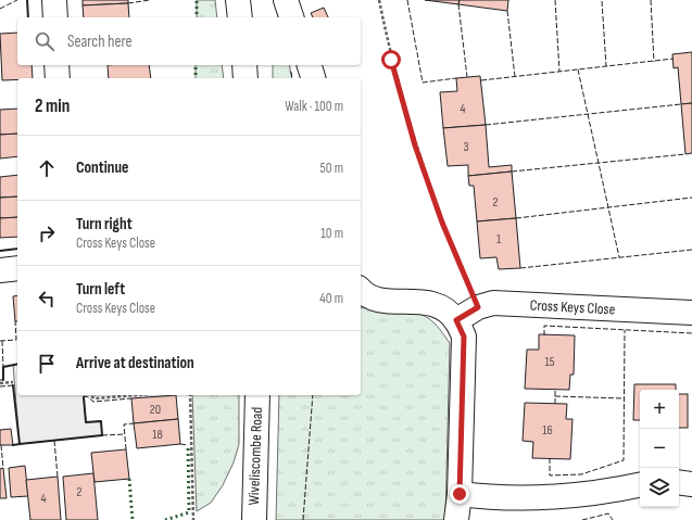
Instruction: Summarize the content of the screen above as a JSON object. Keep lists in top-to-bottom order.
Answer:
{
  "streets": {
    "street": ["Cross Keys Close", "Wiveliscombe Road"]
  },
  "house_numbers": [
    "4",
    "3",
    "2",
    "1",
    "15",
    "20",
    "16",
    "18",
    "2",
    "4"
  ],
  "page": {
    "search": "Search here",
    "heading": ["2 min", "Walk · 100 m"],
    "list": [
      ["Continue", "50 m"],
      ["Turn right", "Cross Keys Close", "10 m"],
      ["Turn left", "Cross Keys Close", "40 m"],
      "Arrive at destination"
    ],
    "map_buttons": ["+", "−"]
  }
}
